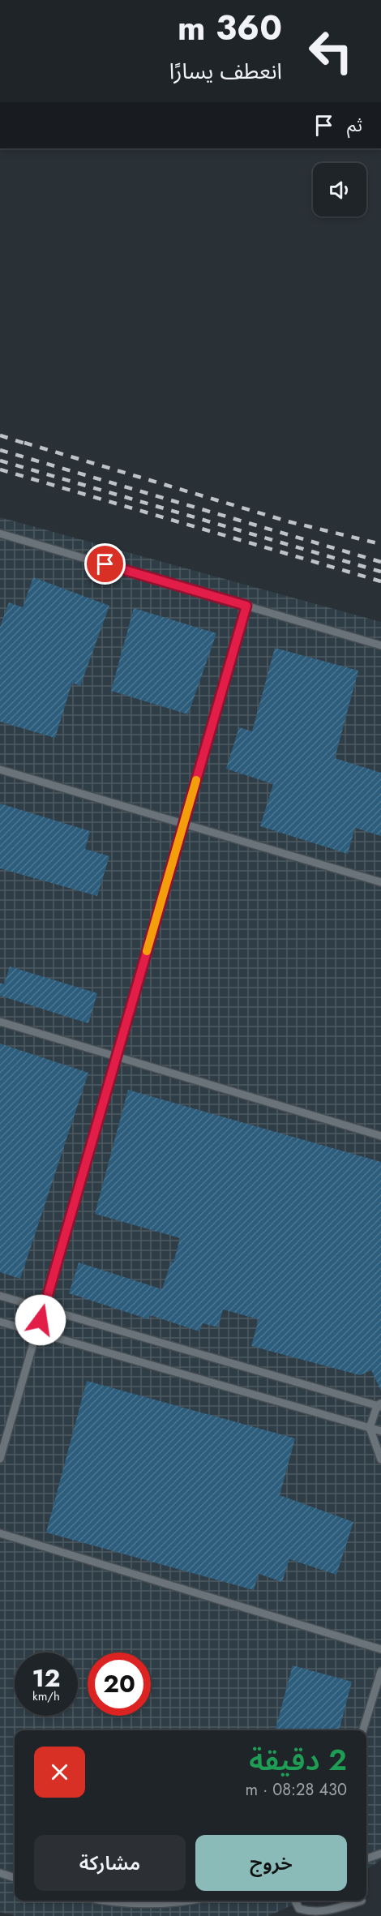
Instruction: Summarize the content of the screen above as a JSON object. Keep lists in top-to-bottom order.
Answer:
{
  "page": {
    "turn": ["360 m", "انعطف يسارًا"],
    "then": "ثم",
    "speed": "12 km/h",
    "limit": "20",
    "heading": ["2 دقيقة", "430 m · 08:28"],
    "buttons": ["خروج", "مشاركة"]
  }
}
